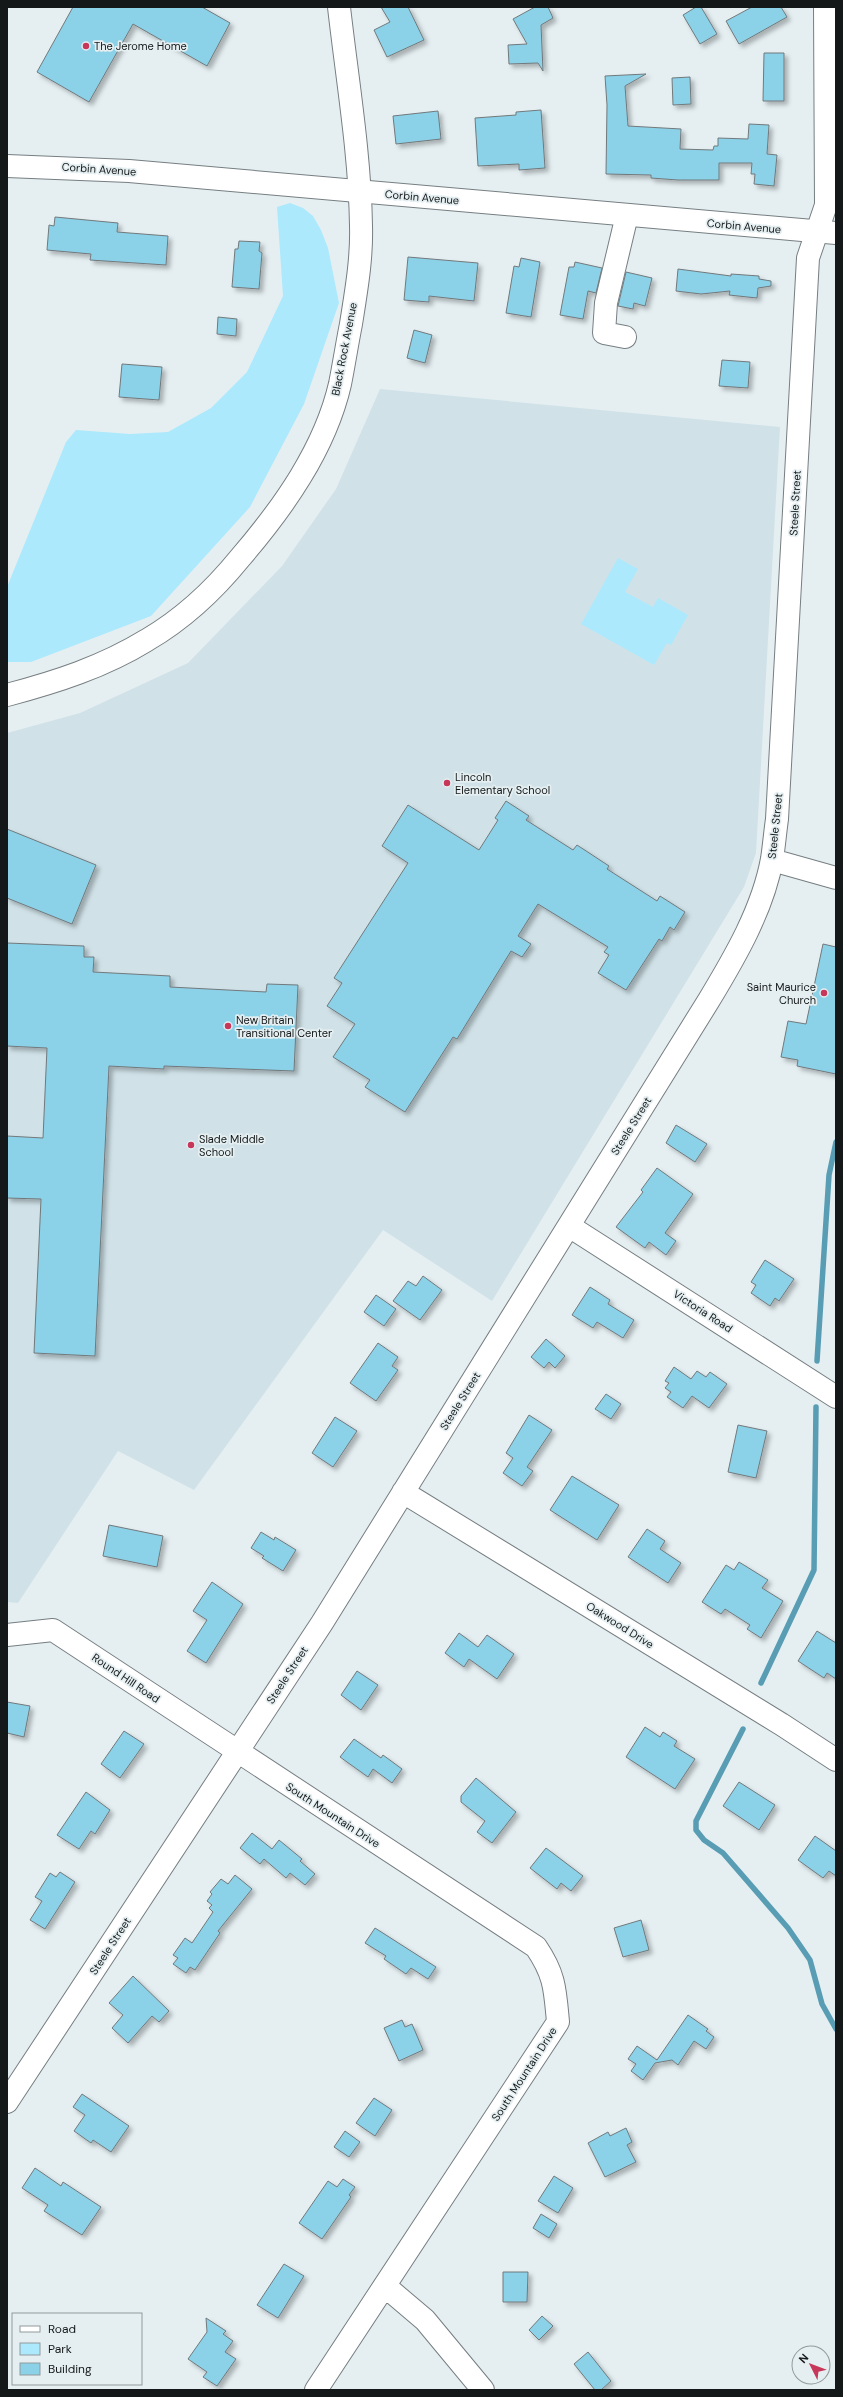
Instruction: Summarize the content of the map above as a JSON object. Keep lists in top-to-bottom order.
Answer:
{
  "streets": {
    "street": [
      "Corbin Avenue",
      "Black Rock Avenue",
      "Steele Street",
      "Victoria Road",
      "Oakwood Drive",
      "Round Hill Road",
      "South Mountain Drive"
    ]
  },
  "crossings": [
    ["Corbin Avenue", "Black Rock Avenue"],
    ["Corbin Avenue", "Steele Street"],
    ["Steele Street", "Victoria Road"],
    ["Steele Street", "Oakwood Drive"],
    ["Steele Street", "Round Hill Road"],
    ["Steele Street", "South Mountain Drive"],
    ["Round Hill Road", "South Mountain Drive"]
  ],
  "places": [
    "The Jerome Home",
    "Lincoln Elementary School",
    "Saint Maurice Church",
    "New Britain Transitional Center",
    "Slade Middle School"
  ],
  "legend": ["Road", "Park", "Building"],
  "north": "top left"
}
